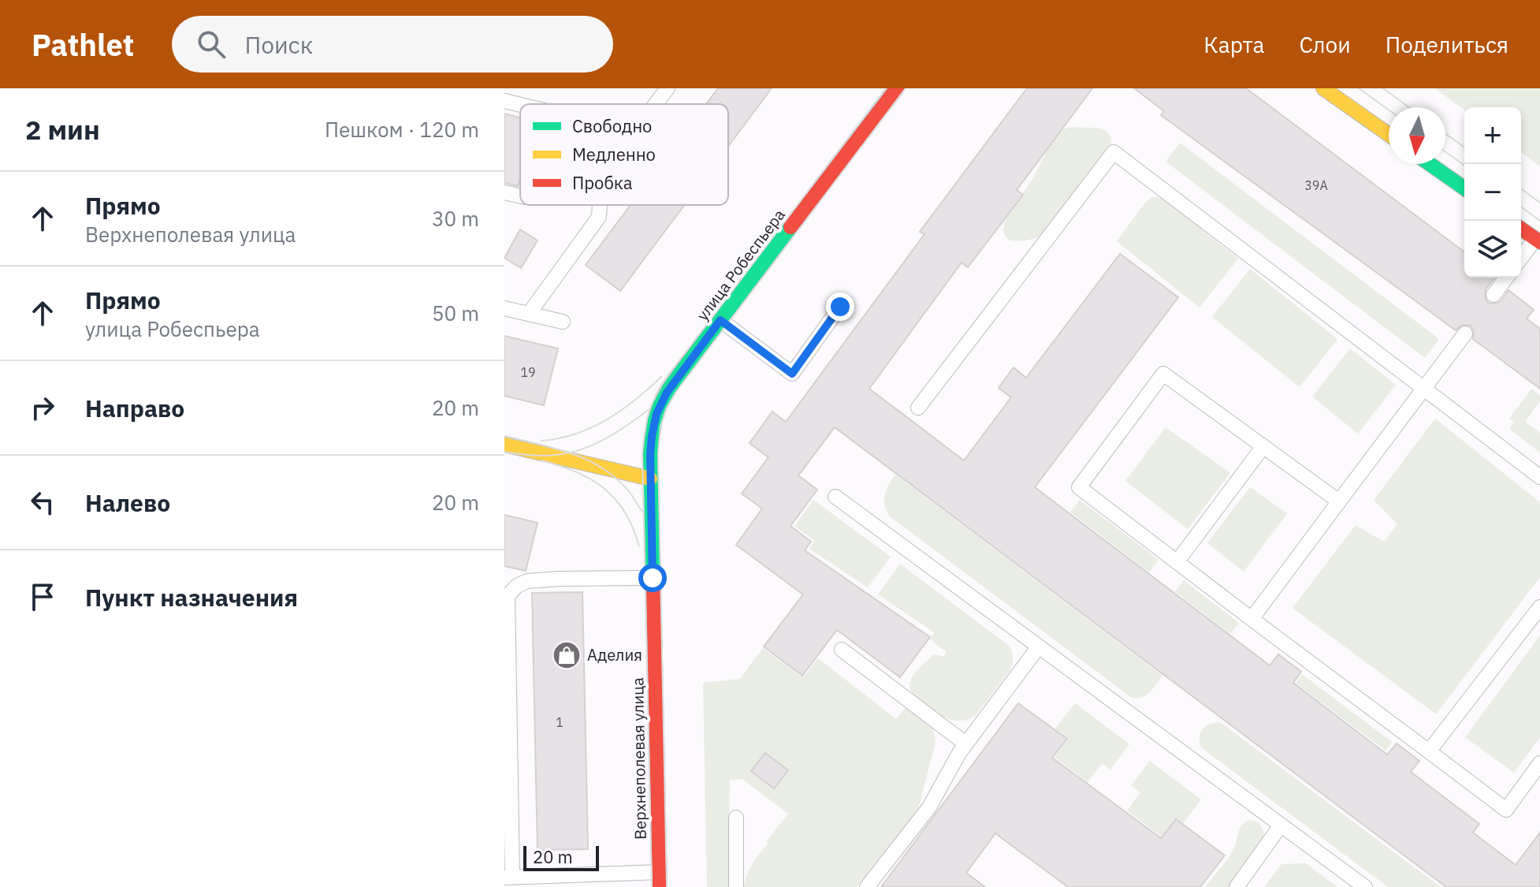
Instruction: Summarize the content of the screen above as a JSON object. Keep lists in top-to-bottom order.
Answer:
{
  "streets": {
    "street": ["улица Робеспьера", "Верхнеполевая улица"]
  },
  "crossings": [
    ["улица Робеспьера", "Верхнеполевая улица"]
  ],
  "places": {
    "shop": ["Аделия"]
  },
  "house_numbers": ["39А", "19", "1"],
  "legend": ["Свободно", "Медленно", "Пробка"],
  "scale_bar": "20 m",
  "north": "bottom",
  "page": {
    "header": "Pathlet",
    "search": "Поиск",
    "nav": ["Карта", "Слои", "Поделиться"],
    "heading": ["2 мин", "Пешком · 120 m"],
    "map_buttons": ["+", "−"],
    "list": [
      ["Прямо", "Верхнеполевая улица", "30 m"],
      ["Прямо", "улица Робеспьера", "50 m"],
      ["Направо", "20 m"],
      ["Налево", "20 m"],
      "Пункт назначения"
    ],
    "scale": "20 m"
  }
}
